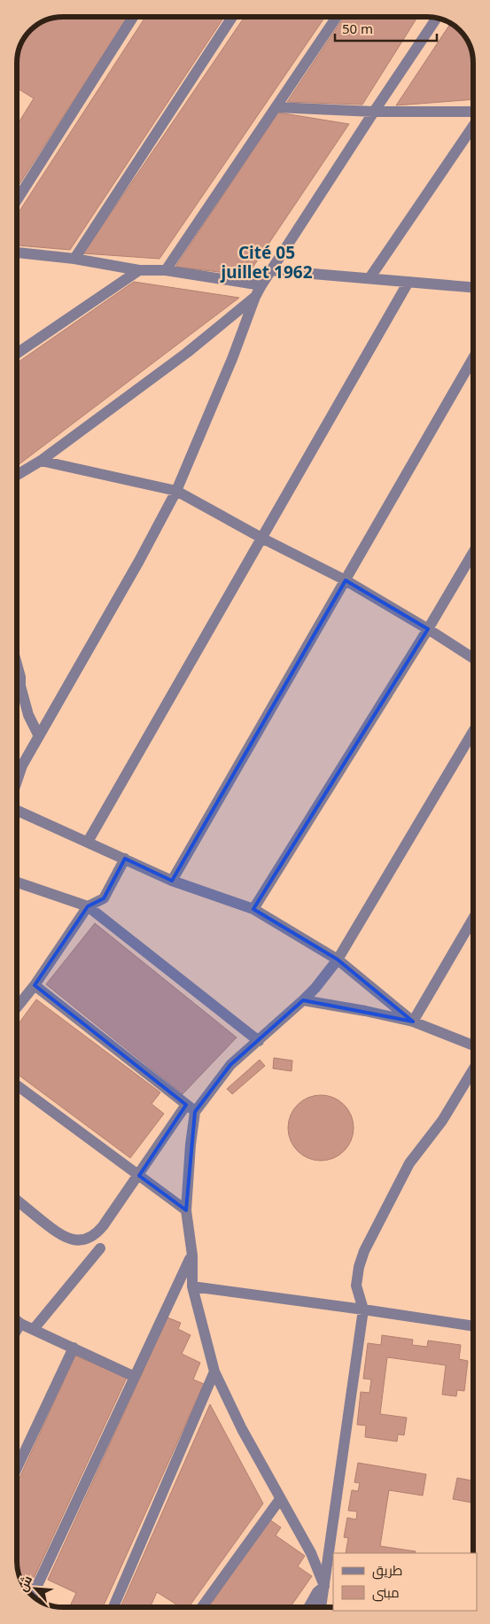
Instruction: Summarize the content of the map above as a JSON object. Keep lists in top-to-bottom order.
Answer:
{
  "districts": ["Cité 05 juillet 1962"],
  "legend": ["طريق", "مبنى"],
  "scale_bar": "50 m",
  "north": "top left"
}
